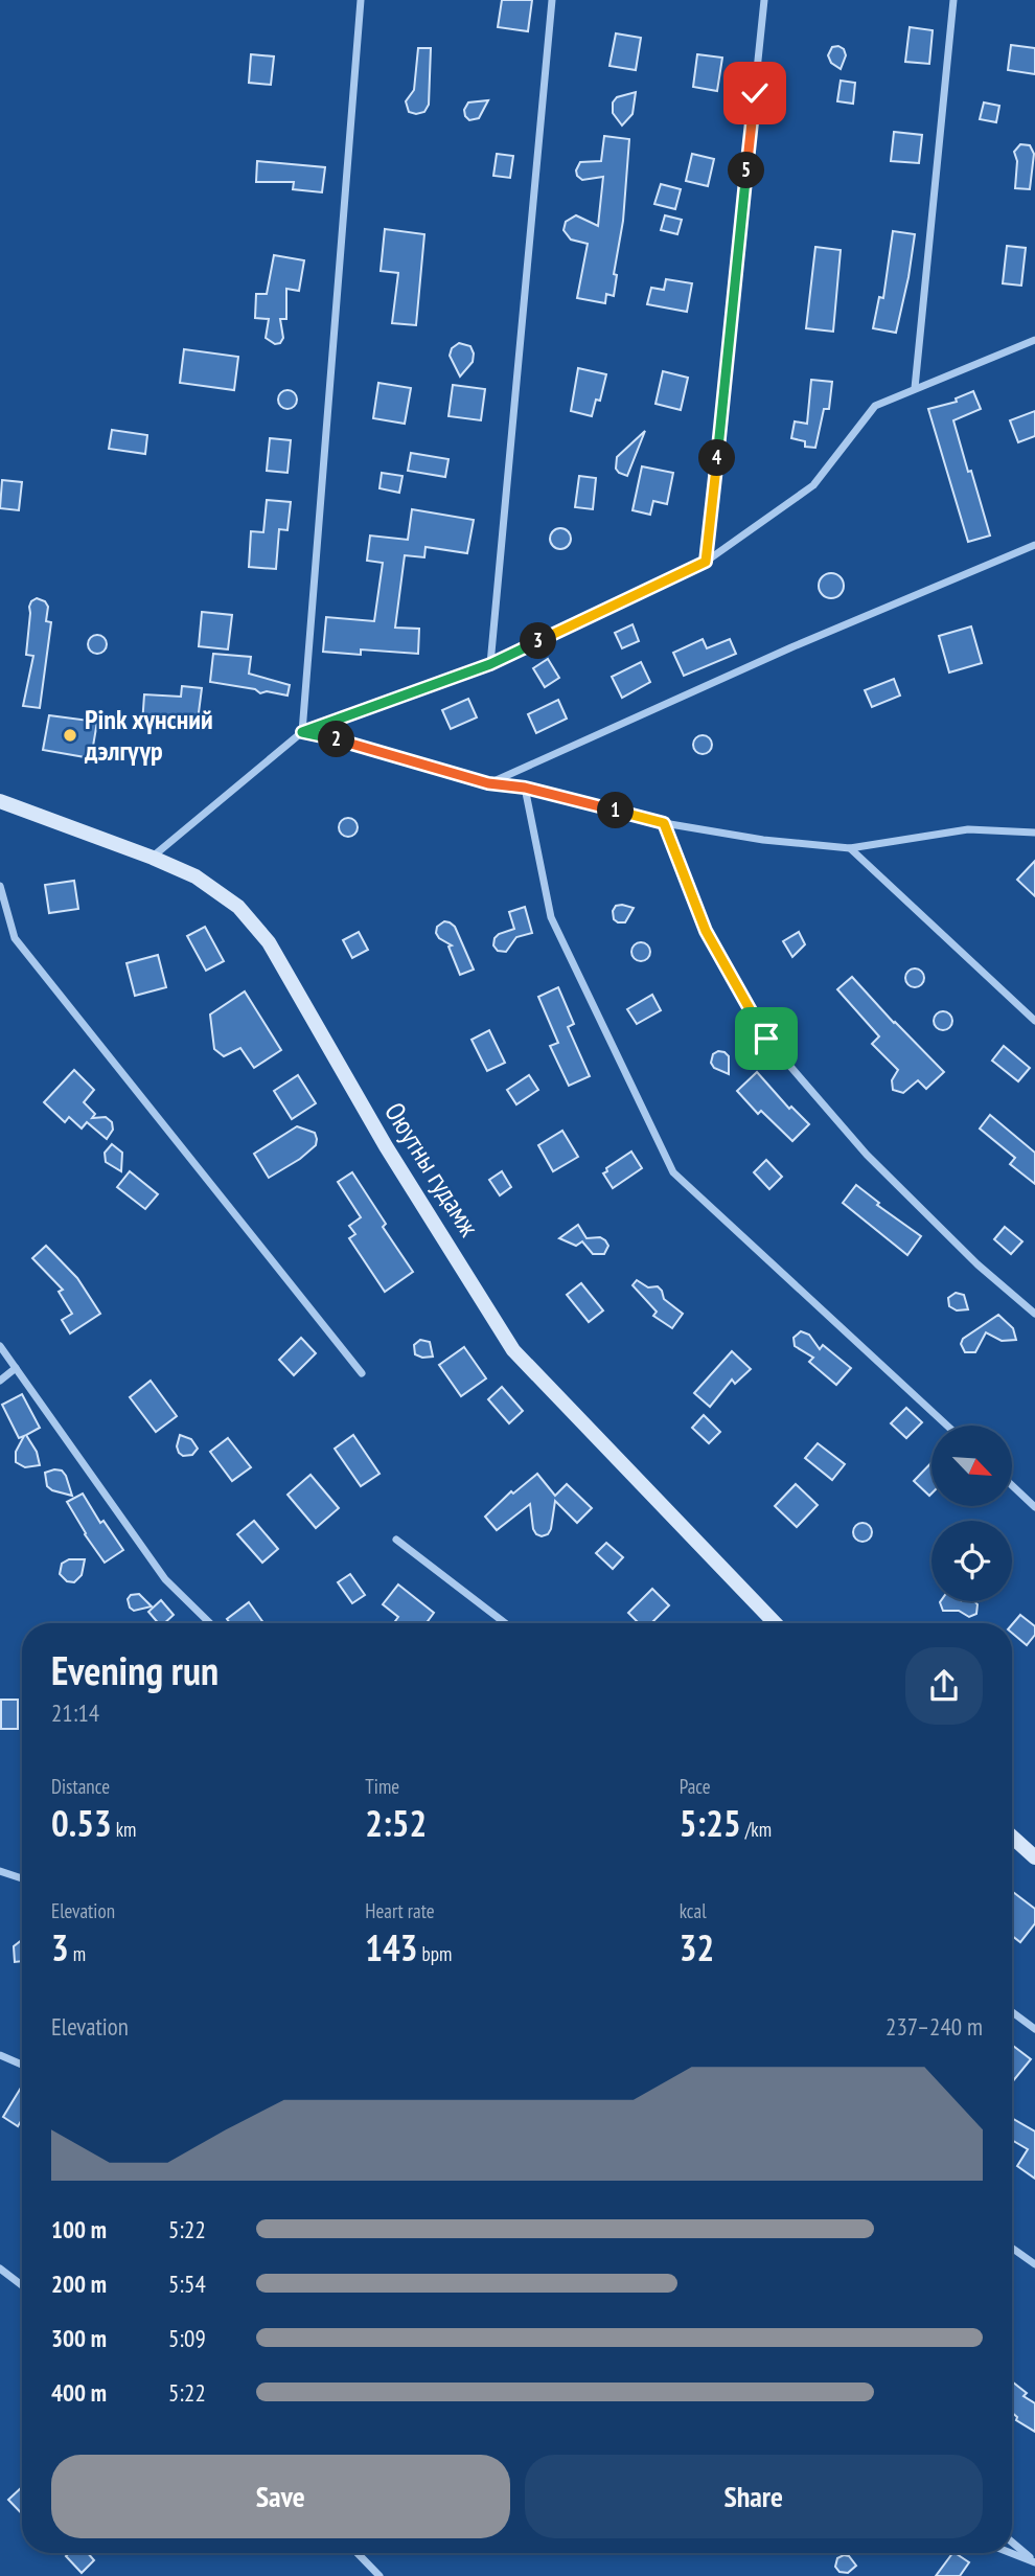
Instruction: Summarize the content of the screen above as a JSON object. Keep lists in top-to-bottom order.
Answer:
{
  "streets": {
    "street": ["Оюутны гудамж"]
  },
  "places": ["Pink хүнсний дэлгүүр"],
  "north": "bottom right",
  "page": {
    "pins": [
      "5",
      "4",
      "3",
      "2",
      "1"
    ],
    "heading": ["Evening run", "21:14"],
    "stats": [
      ["Distance", "0.53 km"],
      ["Time", "2:52"],
      ["Pace", "5:25 /km"],
      ["Elevation", "3 m"],
      ["Heart rate", "143 bpm"],
      ["kcal", "32"]
    ],
    "chart": ["Elevation", "237–240 m"],
    "list": [
      {
        "name": "100 m",
        "note": "5:22"
      },
      {
        "name": "200 m",
        "note": "5:54"
      },
      {
        "name": "300 m",
        "note": "5:09"
      },
      {
        "name": "400 m",
        "note": "5:22"
      }
    ],
    "buttons": ["Save", "Share"]
  }
}
